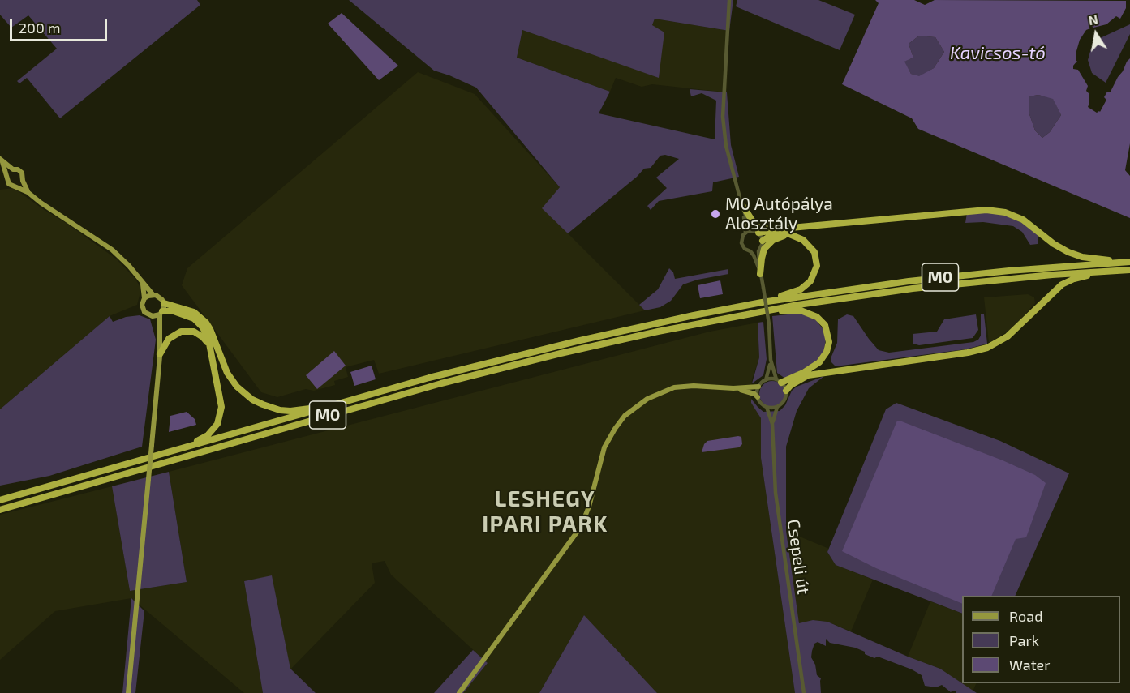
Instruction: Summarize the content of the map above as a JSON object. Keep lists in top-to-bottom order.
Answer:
{
  "streets": {
    "highway": ["M0"],
    "street": ["Csepeli út"]
  },
  "districts": ["LESHEGY IPARI PARK"],
  "water": ["Kavicsos-tó"],
  "places": ["M0 Autópálya Alosztály"],
  "legend": ["Road", "Park", "Water"],
  "scale_bar": "200 m",
  "north": "top"
}
